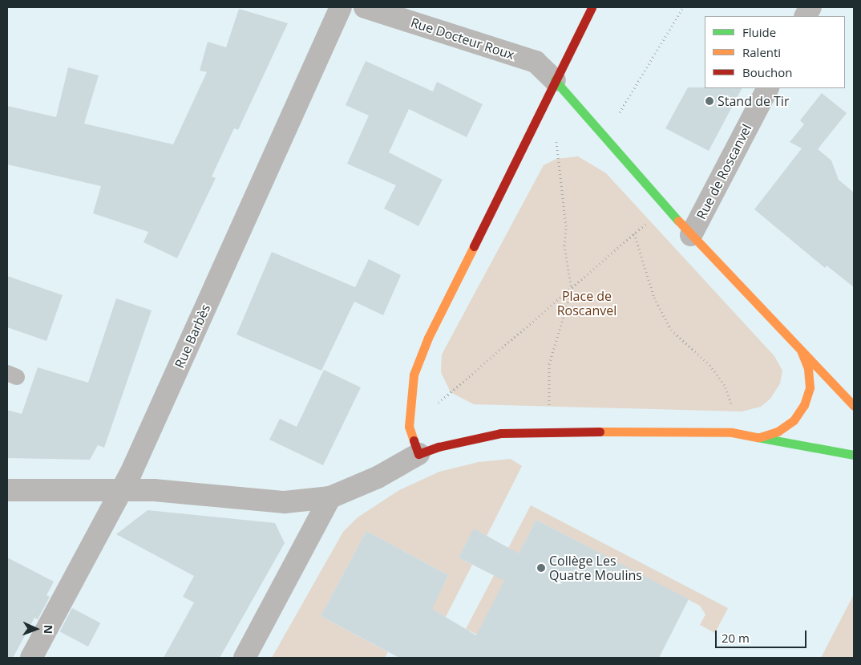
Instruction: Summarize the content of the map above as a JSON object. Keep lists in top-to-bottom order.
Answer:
{
  "streets": {
    "street": ["Rue Docteur Roux", "Rue de Roscanvel", "Rue Barbès"]
  },
  "parks": ["Place de Roscanvel"],
  "places": ["Stand de Tir", "Collège Les Quatre Moulins"],
  "legend": ["Fluide", "Ralenti", "Bouchon"],
  "scale_bar": "20 m",
  "north": "right"
}
